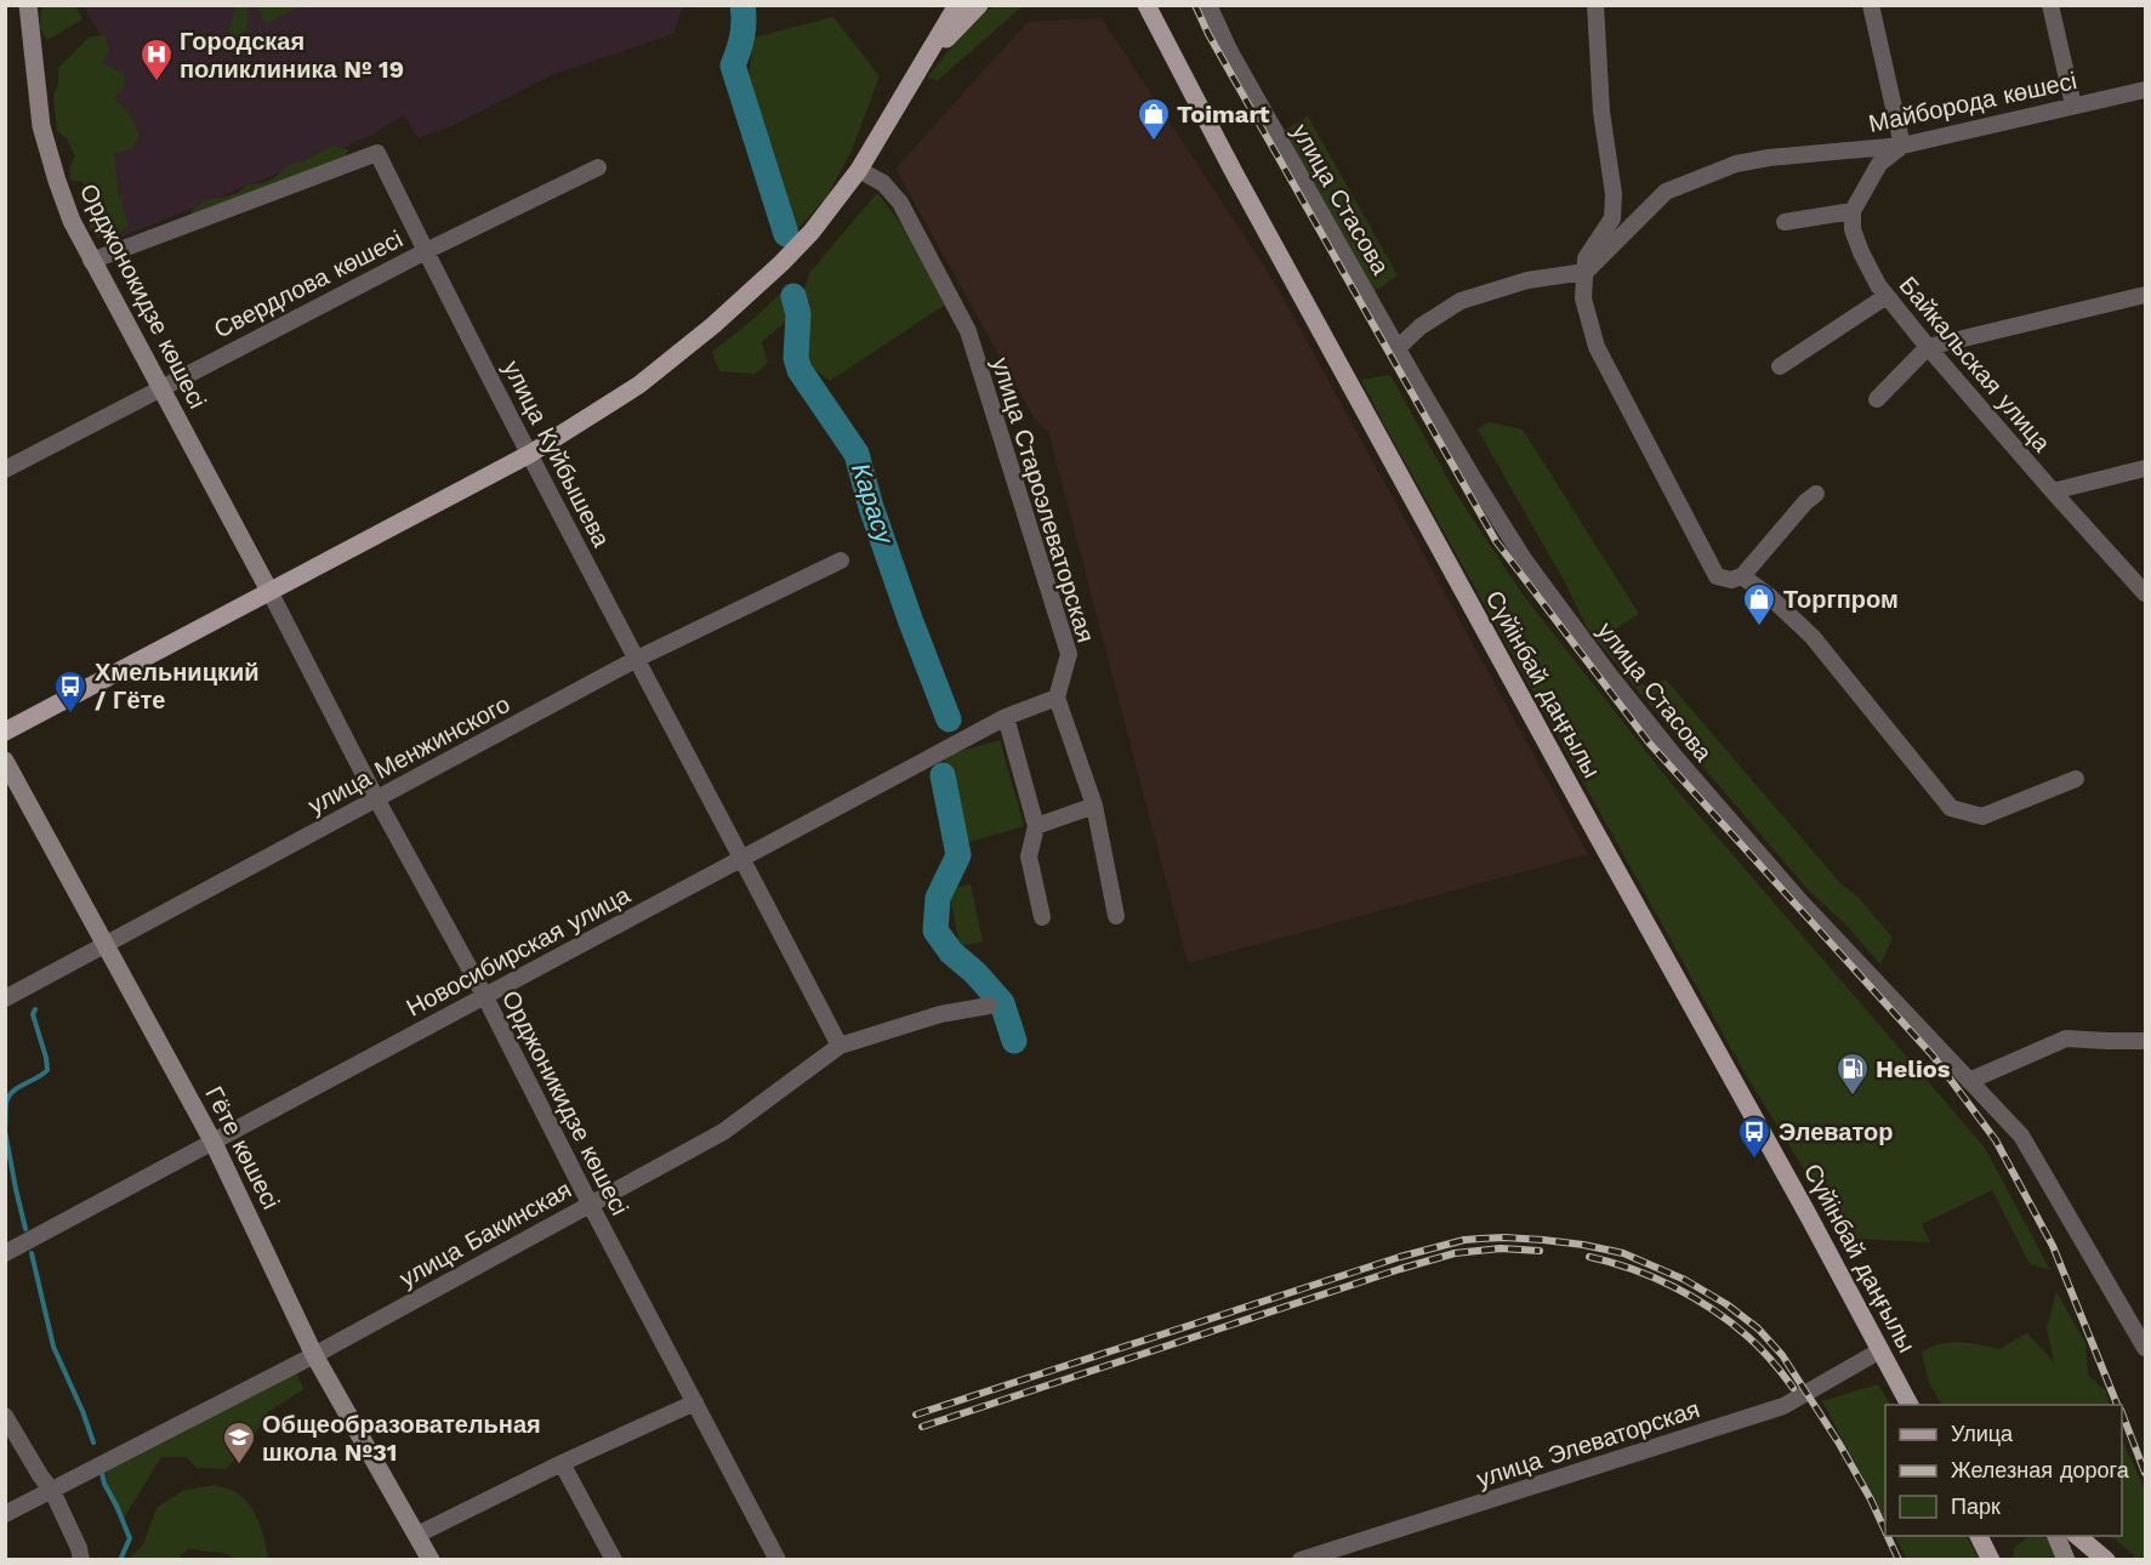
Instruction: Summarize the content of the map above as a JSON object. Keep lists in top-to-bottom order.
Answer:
{
  "streets": {
    "main road": ["Орджонокидзе көшесі", "Сүйінбай даңғылы", "Гёте көшесі"],
    "street": [
      "Майборода көшесі",
      "улица Стасова",
      "Свердлова көшесі",
      "Байкальская улица",
      "улица Куйбышева",
      "улица Староэлеваторская",
      "улица Менжинского",
      "Новосибирская улица",
      "Орджоникидзе көшесі",
      "улица Бакинская",
      "улица Элеваторская"
    ]
  },
  "crossings": [
    ["Свердлова көшесі", "Орджонокидзе көшесі"],
    ["Свердлова көшесі", "улица Куйбышева"],
    ["Орджонокидзе көшесі", "улица Куйбышева"],
    ["Орджонокидзе көшесі", "Орджоникидзе көшесі"],
    ["улица Куйбышева", "улица Менжинского"],
    ["улица Куйбышева", "Новосибирская улица"],
    ["улица Куйбышева", "улица Бакинская"],
    ["улица Староэлеваторская", "Новосибирская улица"],
    ["Сүйінбай даңғылы", "улица Элеваторская"],
    ["улица Менжинского", "Орджоникидзе көшесі"],
    ["улица Менжинского", "Гёте көшесі"],
    ["Новосибирская улица", "Орджоникидзе көшесі"],
    ["Новосибирская улица", "Гёте көшесі"],
    ["Орджоникидзе көшесі", "улица Бакинская"],
    ["Гёте көшесі", "улица Бакинская"]
  ],
  "water": ["Карасу"],
  "places": {
    "hospital": ["Городская поликлиника № 19"],
    "shop": ["Toimart", "Торгпром"],
    "bus stop": ["Хмельницкий / Гёте", "Элеватор"],
    "fuel station": ["Helios"],
    "school or university": ["Общеобразовательная школа №31"]
  },
  "legend": ["Улица", "Железная дорога", "Парк"]
}
